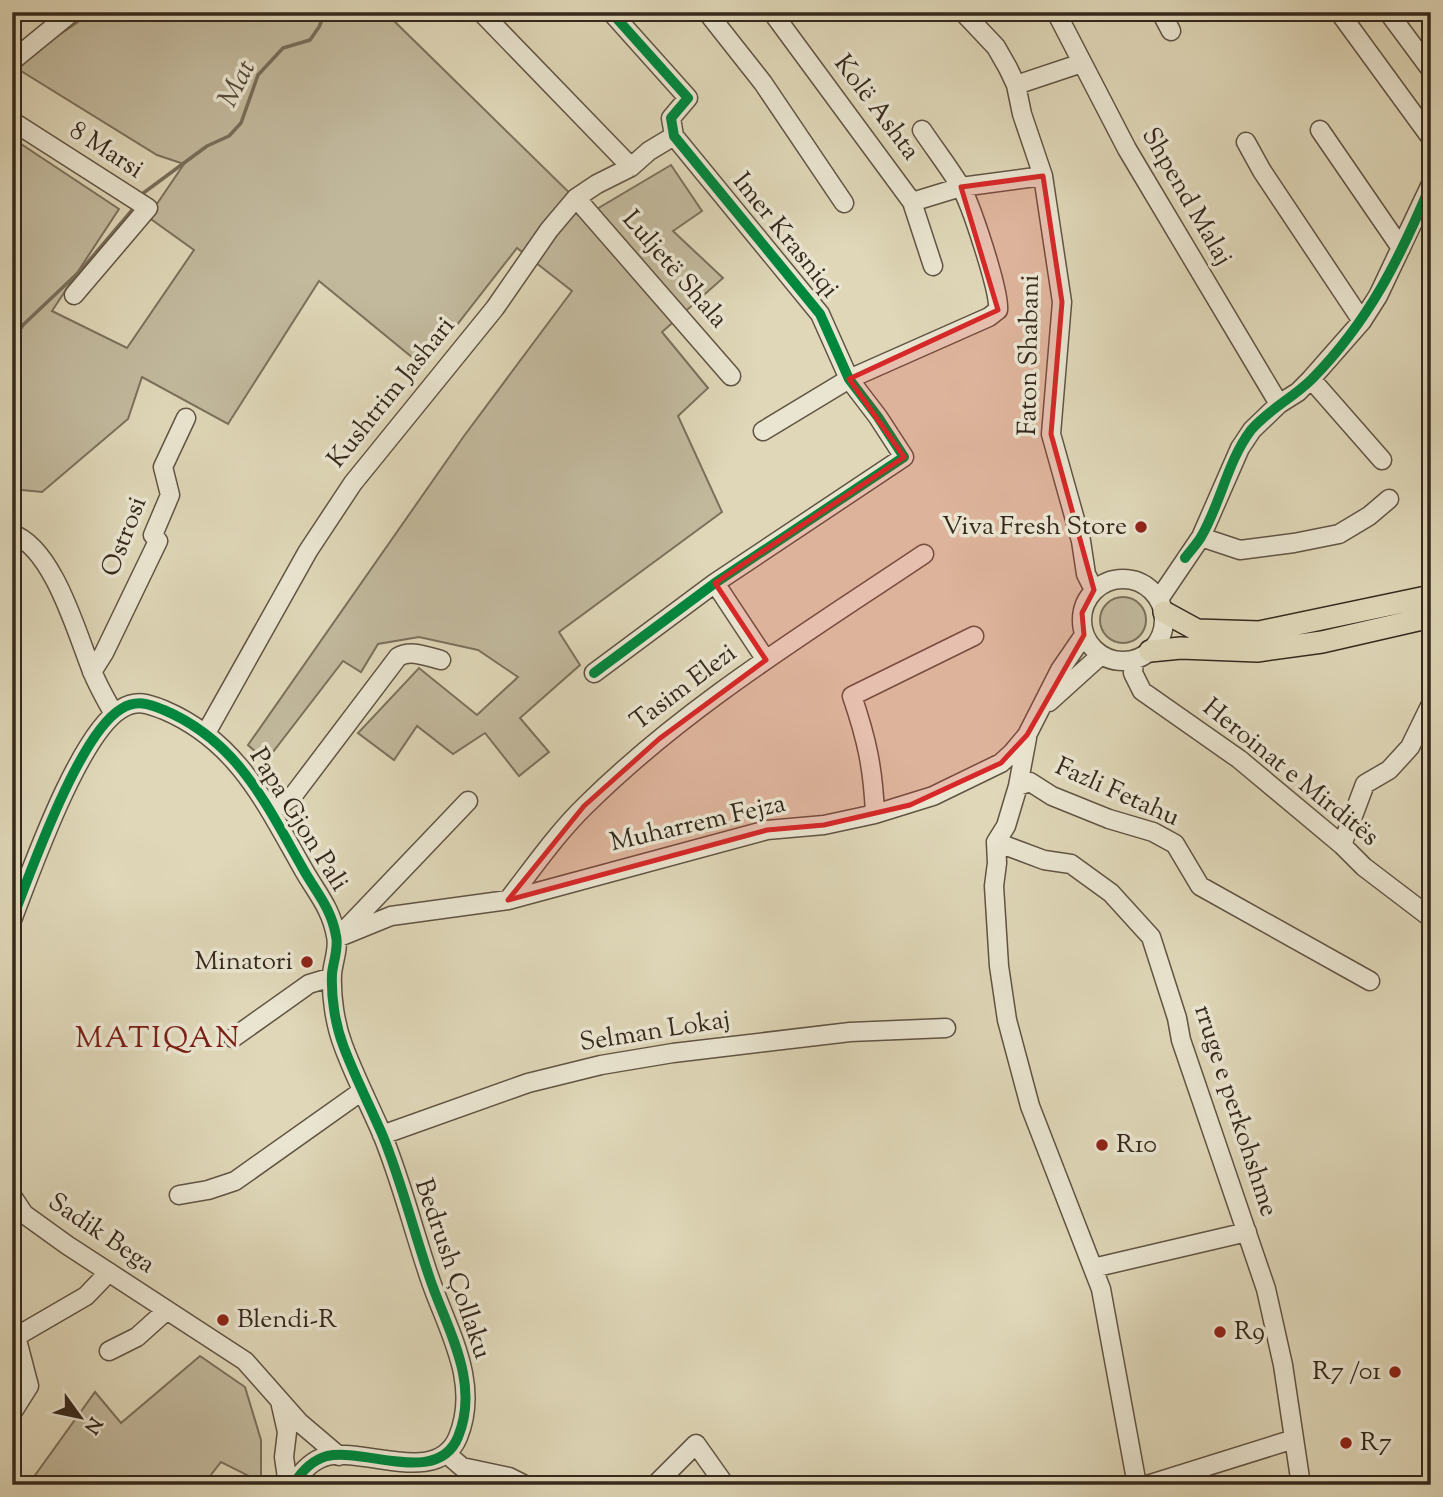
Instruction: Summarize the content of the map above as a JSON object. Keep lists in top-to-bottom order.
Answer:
{
  "streets": {
    "street": [
      "Kolë Ashta",
      "8 Marsi",
      "Shpend Malaj",
      "Imer Krasniqi",
      "Luljetë Shala",
      "Faton Shabani",
      "Kushtrim Jashari",
      "Ostrosi",
      "Tasim Elezi",
      "Heroinat e Mirditës",
      "Fazli Fetahu",
      "Papa Gjon Pali",
      "Muharrem Fejza",
      "Selman Lokaj",
      "rruge e perkohshme",
      "Sadik Bega",
      "Bedrush Çollaku"
    ]
  },
  "crossings": [
    ["Kolë Ashta", "Faton Shabani"],
    ["Imer Krasniqi", "Kushtrim Jashari"],
    ["Luljetë Shala", "Kushtrim Jashari"],
    ["Faton Shabani", "Heroinat e Mirditës"],
    ["Faton Shabani", "Muharrem Fejza"],
    ["Kushtrim Jashari", "Papa Gjon Pali"],
    ["Tasim Elezi", "Muharrem Fejza"],
    ["Heroinat e Mirditës", "Muharrem Fejza"],
    ["Fazli Fetahu", "Muharrem Fejza"],
    ["Papa Gjon Pali", "Muharrem Fejza"],
    ["Papa Gjon Pali", "Bedrush Çollaku"],
    ["Muharrem Fejza", "Bedrush Çollaku"],
    ["Selman Lokaj", "Bedrush Çollaku"]
  ],
  "districts": ["MATIQAN"],
  "water": ["Mat"],
  "places": [
    "Viva Fresh Store",
    "Minatori",
    "R10",
    "Blendi-R",
    "R9",
    "R7 /01",
    "R7"
  ],
  "north": "bottom right"
}
